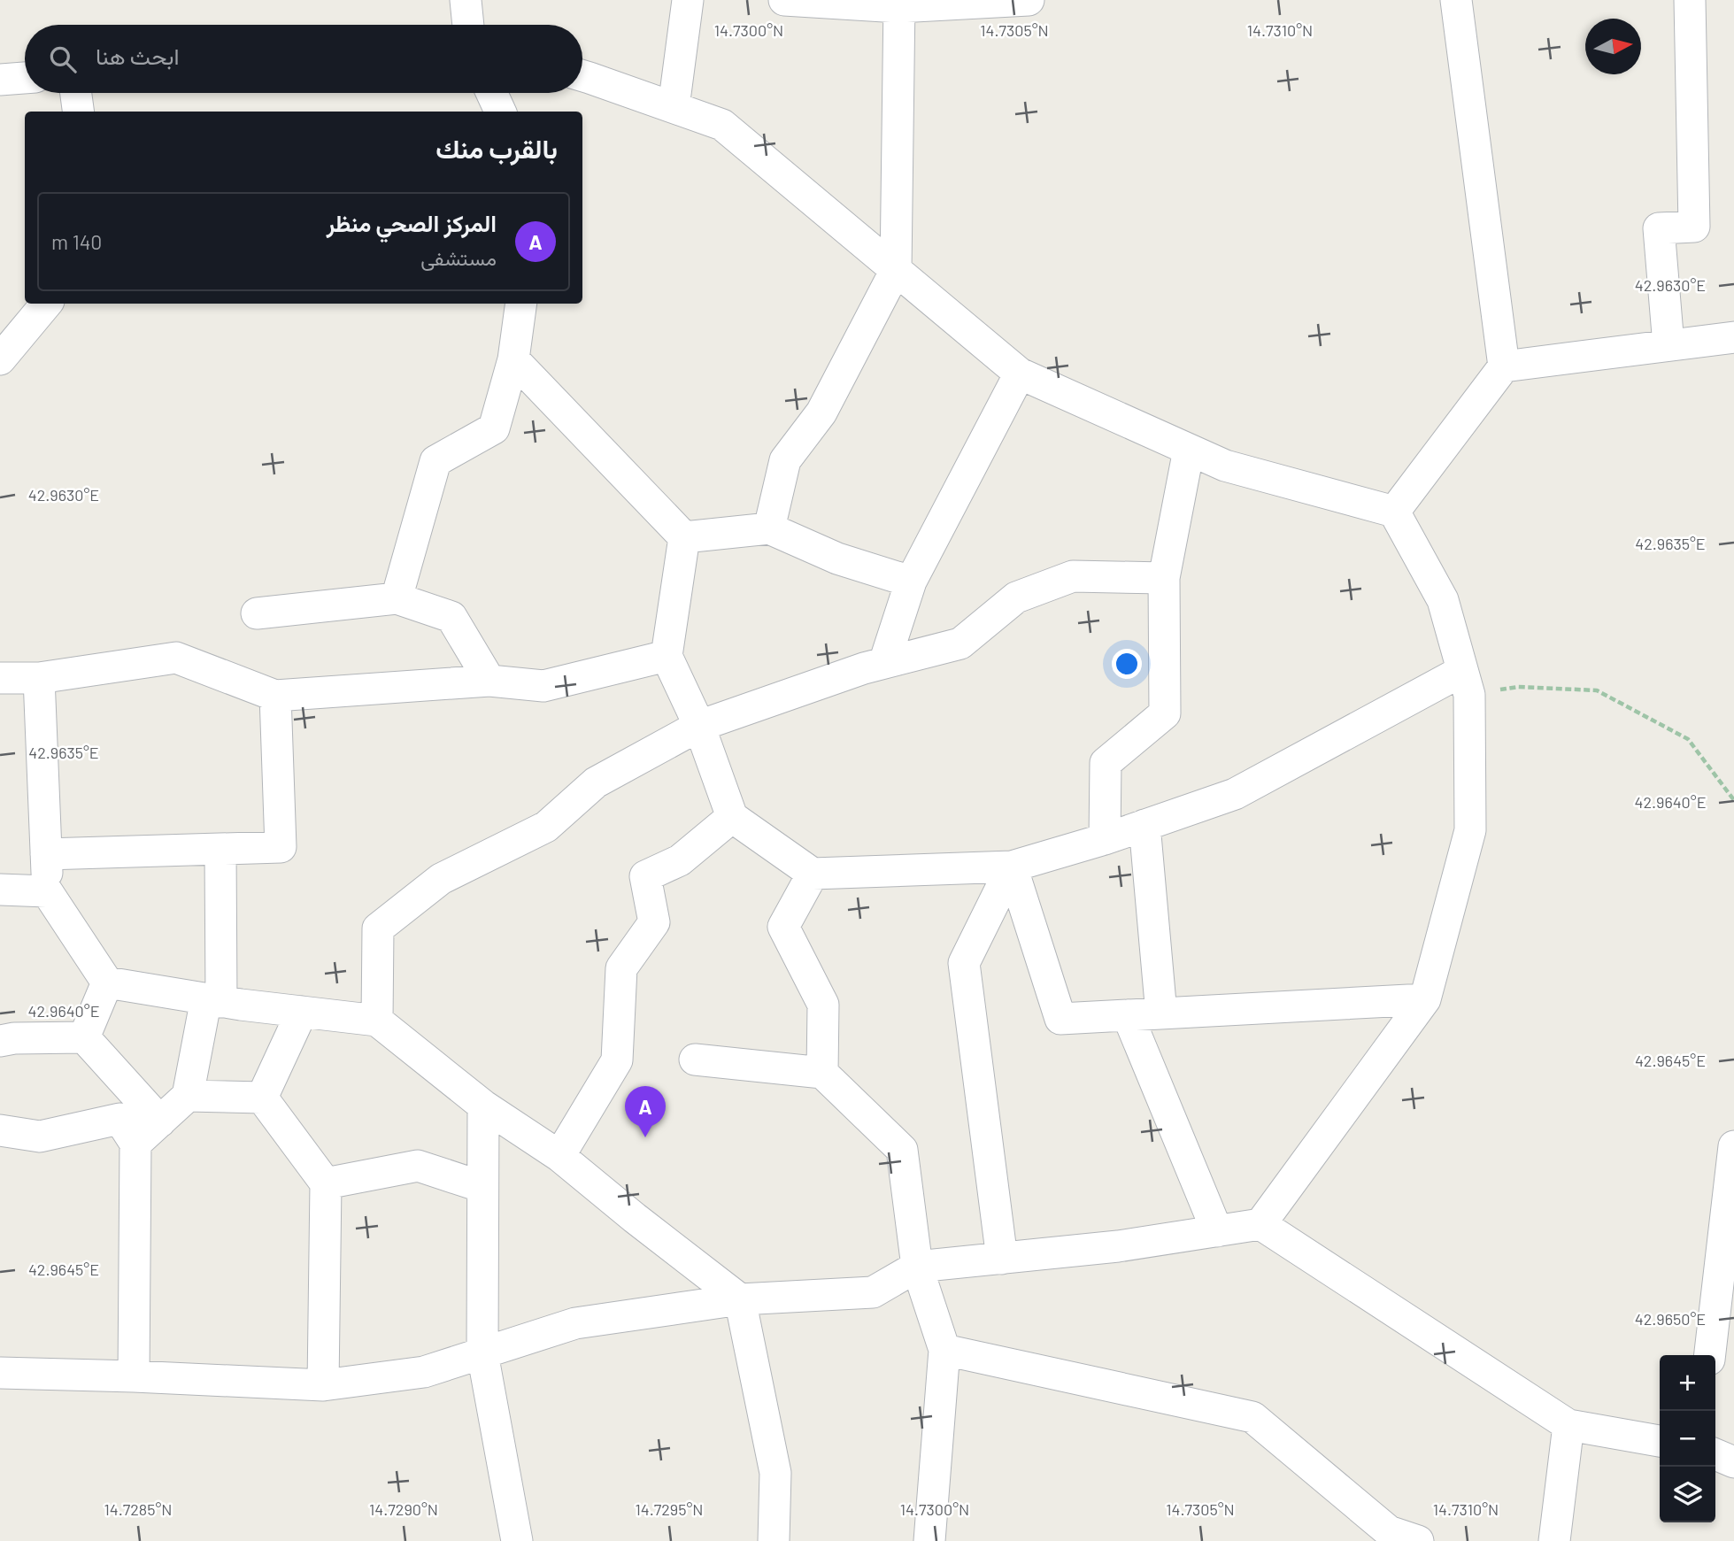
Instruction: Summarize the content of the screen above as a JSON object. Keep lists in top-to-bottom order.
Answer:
{
  "north": "right",
  "page": {
    "search": "ابحث هنا",
    "heading": "بالقرب منك",
    "list": [
      {
        "mark": "A",
        "name": "المركز الصحي منظر",
        "note": "مستشفى",
        "value": "140 m"
      }
    ],
    "pins": "A",
    "map_buttons": ["+", "−"]
  },
  "coordinates": [
    "14.7300°N",
    "14.7305°N",
    "14.7310°N",
    "42.9630°E",
    "42.9635°E",
    "42.9640°E",
    "42.9645°E",
    "42.9650°E",
    "14.7285°N",
    "14.7290°N",
    "14.7295°N"
  ]
}
